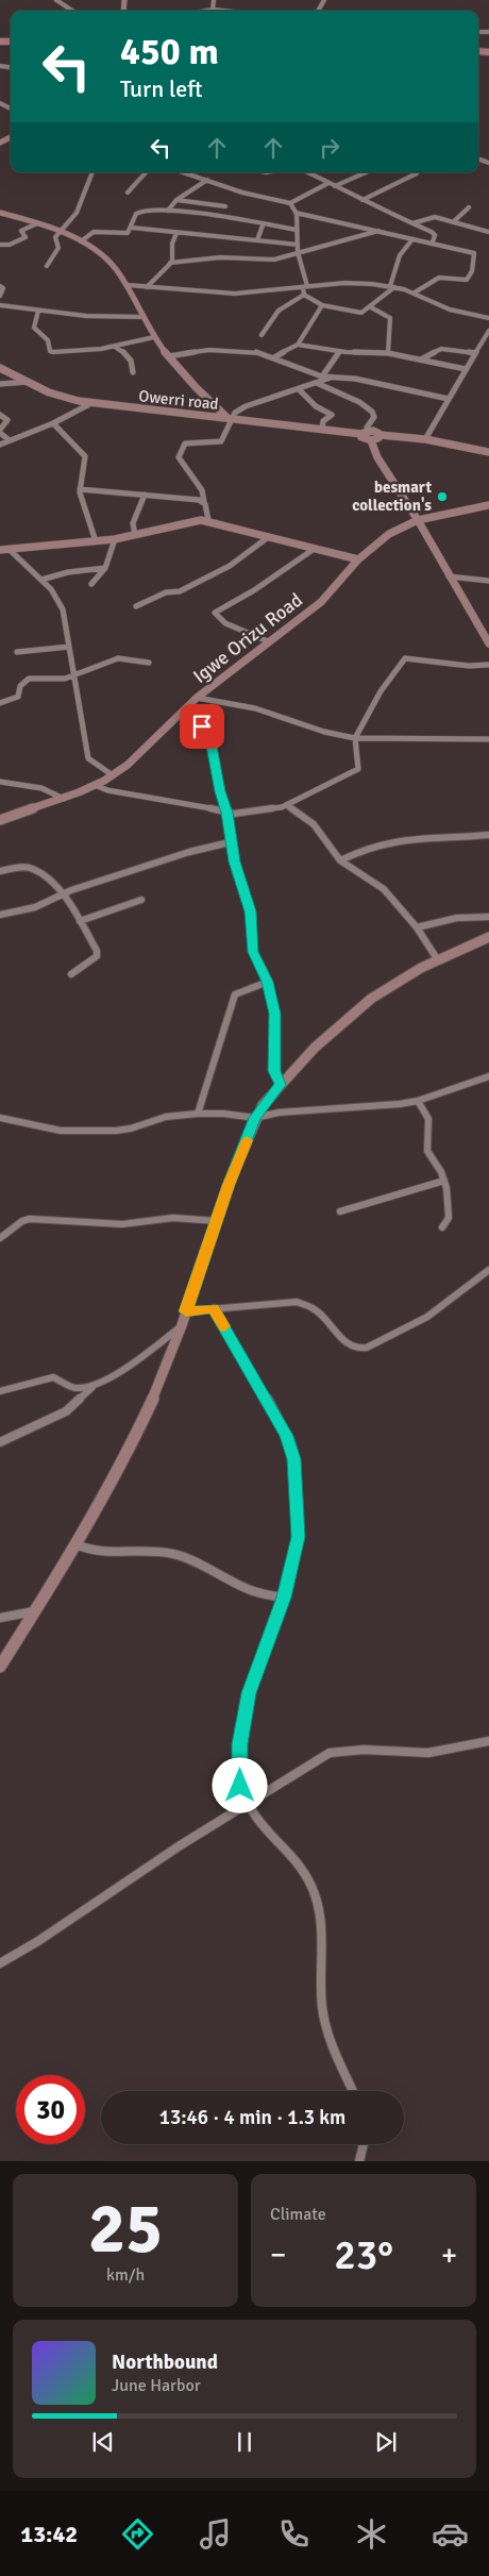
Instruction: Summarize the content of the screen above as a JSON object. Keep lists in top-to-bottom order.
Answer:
{
  "streets": {
    "street": ["Owerri road", "Igwe Orizu Road"]
  },
  "places": ["besmart collection's"],
  "page": {
    "turn": ["450 m", "Turn left"],
    "limit": "30",
    "trip": "13:46 · 4 min · 1.3 km",
    "tile": [
      ["25", "km/h"],
      "Climate"
    ],
    "heat": ["−", "23°", "+"],
    "song": ["Northbound", "June Harbor"],
    "tabs": "13:42"
  }
}
